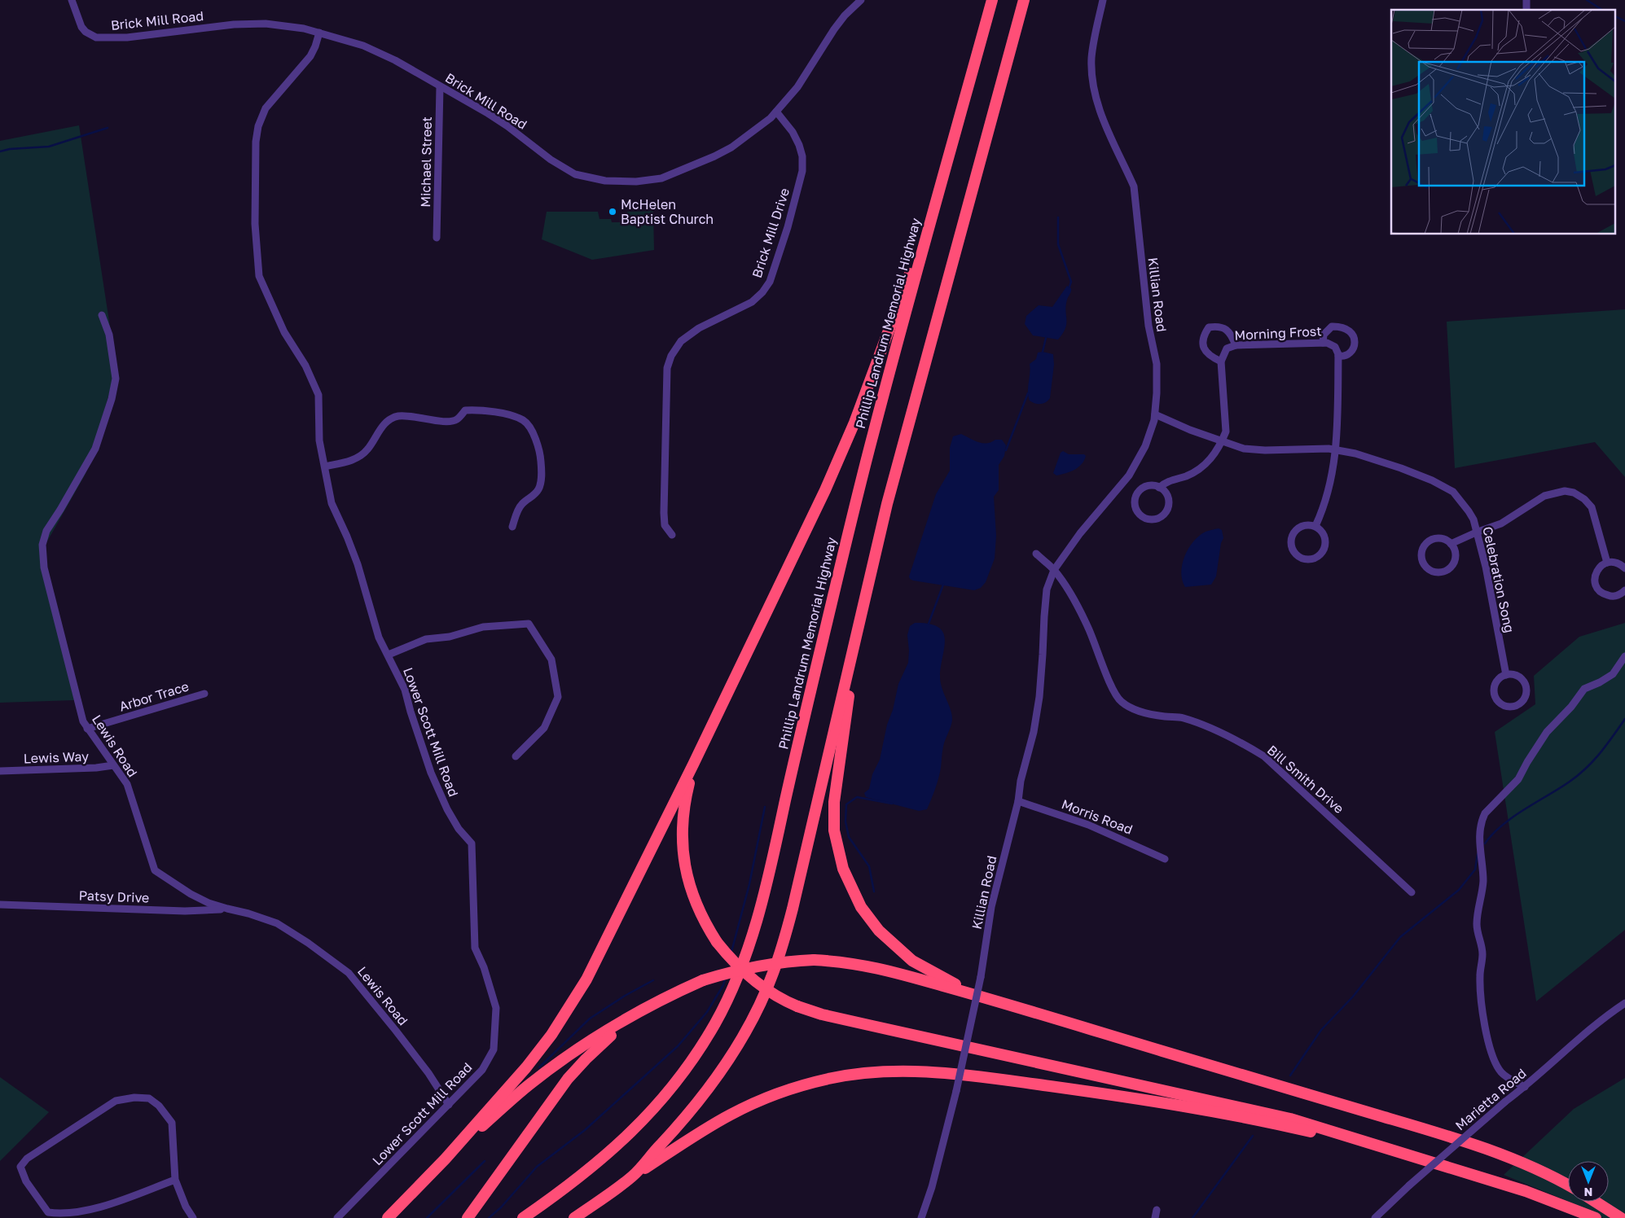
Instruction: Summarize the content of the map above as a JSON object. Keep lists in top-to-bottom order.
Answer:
{
  "streets": {
    "highway": ["Phillip Landrum Memorial Highway"],
    "street": [
      "Brick Mill Road",
      "Michael Street",
      "Brick Mill Drive",
      "Killian Road",
      "Morning Frost",
      "Celebration Song",
      "Arbor Trace",
      "Lower Scott Mill Road",
      "Lewis Road",
      "Lewis Way",
      "Bill Smith Drive",
      "Morris Road",
      "Patsy Drive",
      "Marietta Road"
    ]
  },
  "crossings": [
    ["Brick Mill Road", "Michael Street"],
    ["Brick Mill Road", "Brick Mill Drive"],
    ["Brick Mill Road", "Lower Scott Mill Road"],
    ["Killian Road", "Celebration Song"],
    ["Killian Road", "Bill Smith Drive"],
    ["Killian Road", "Morris Road"],
    ["Arbor Trace", "Lewis Road"],
    ["Lower Scott Mill Road", "Lewis Road"],
    ["Lewis Road", "Lewis Way"],
    ["Lewis Road", "Patsy Drive"]
  ],
  "places": ["McHelen Baptist Church"],
  "north": "bottom"
}
